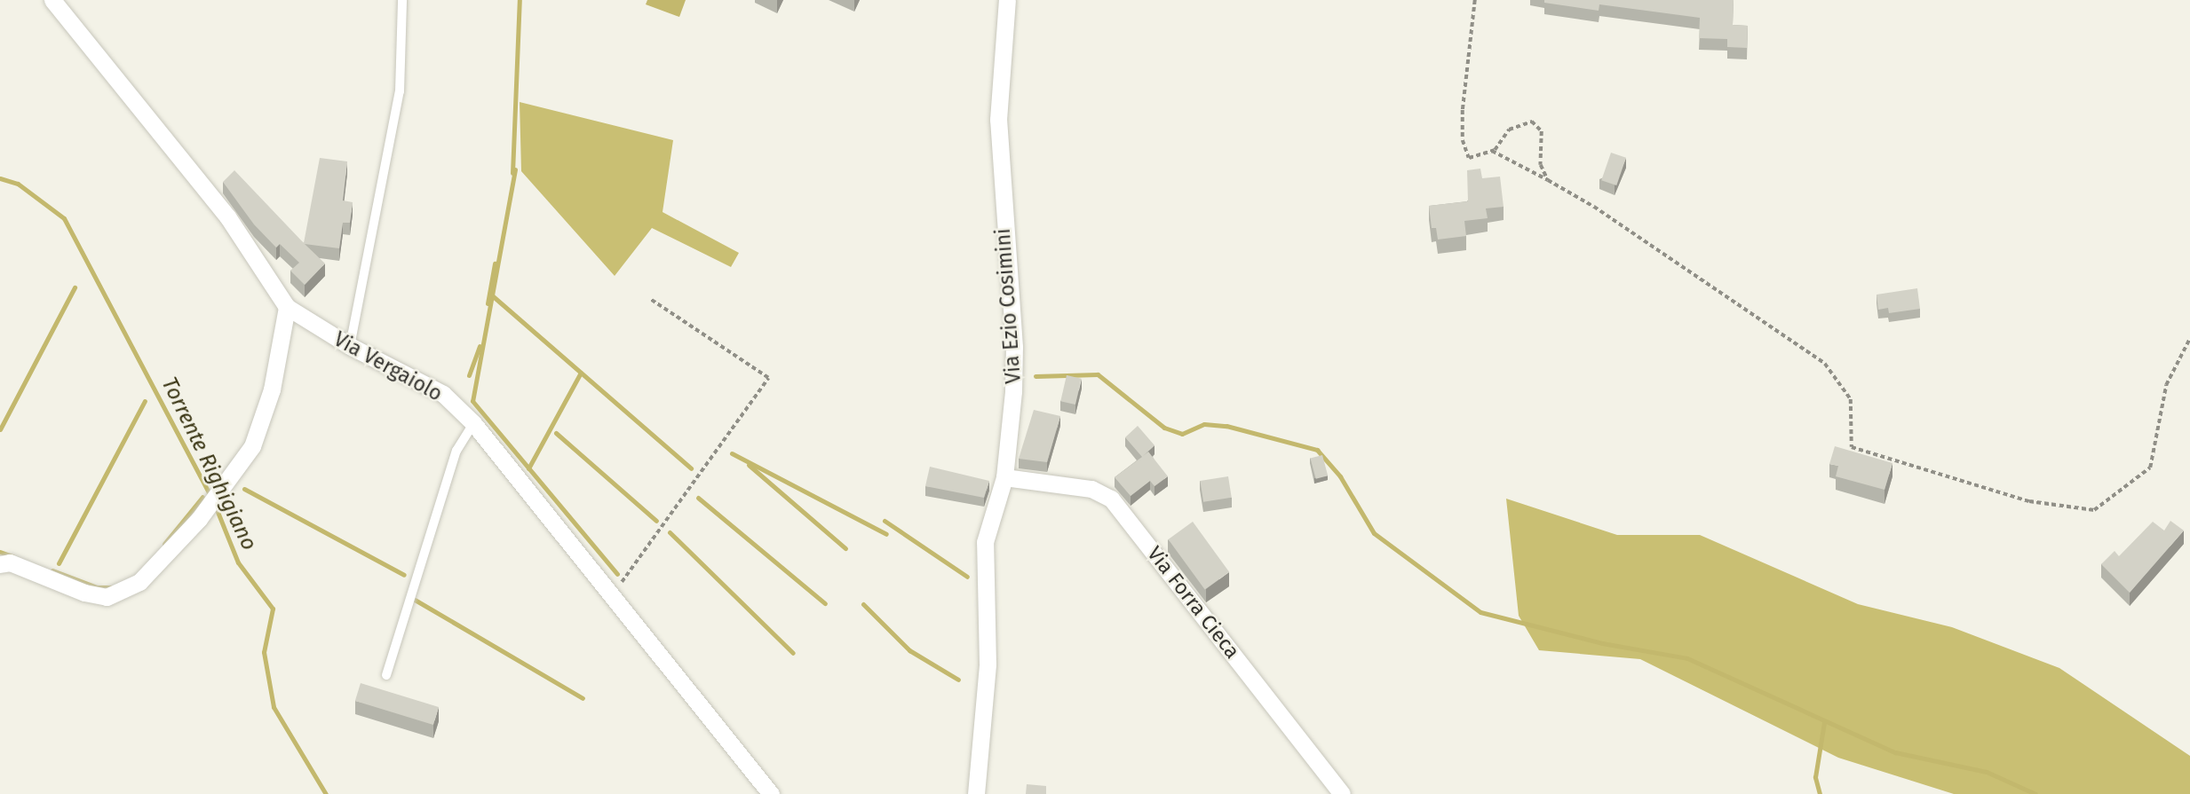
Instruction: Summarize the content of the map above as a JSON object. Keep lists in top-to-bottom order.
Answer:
{
  "streets": {
    "street": ["Via Ezio Cosimini", "Via Vergaiolo", "Via Forra Cieca"]
  },
  "crossings": [
    ["Via Ezio Cosimini", "Via Forra Cieca"]
  ],
  "water": ["Torrente Righigiano"]
}
